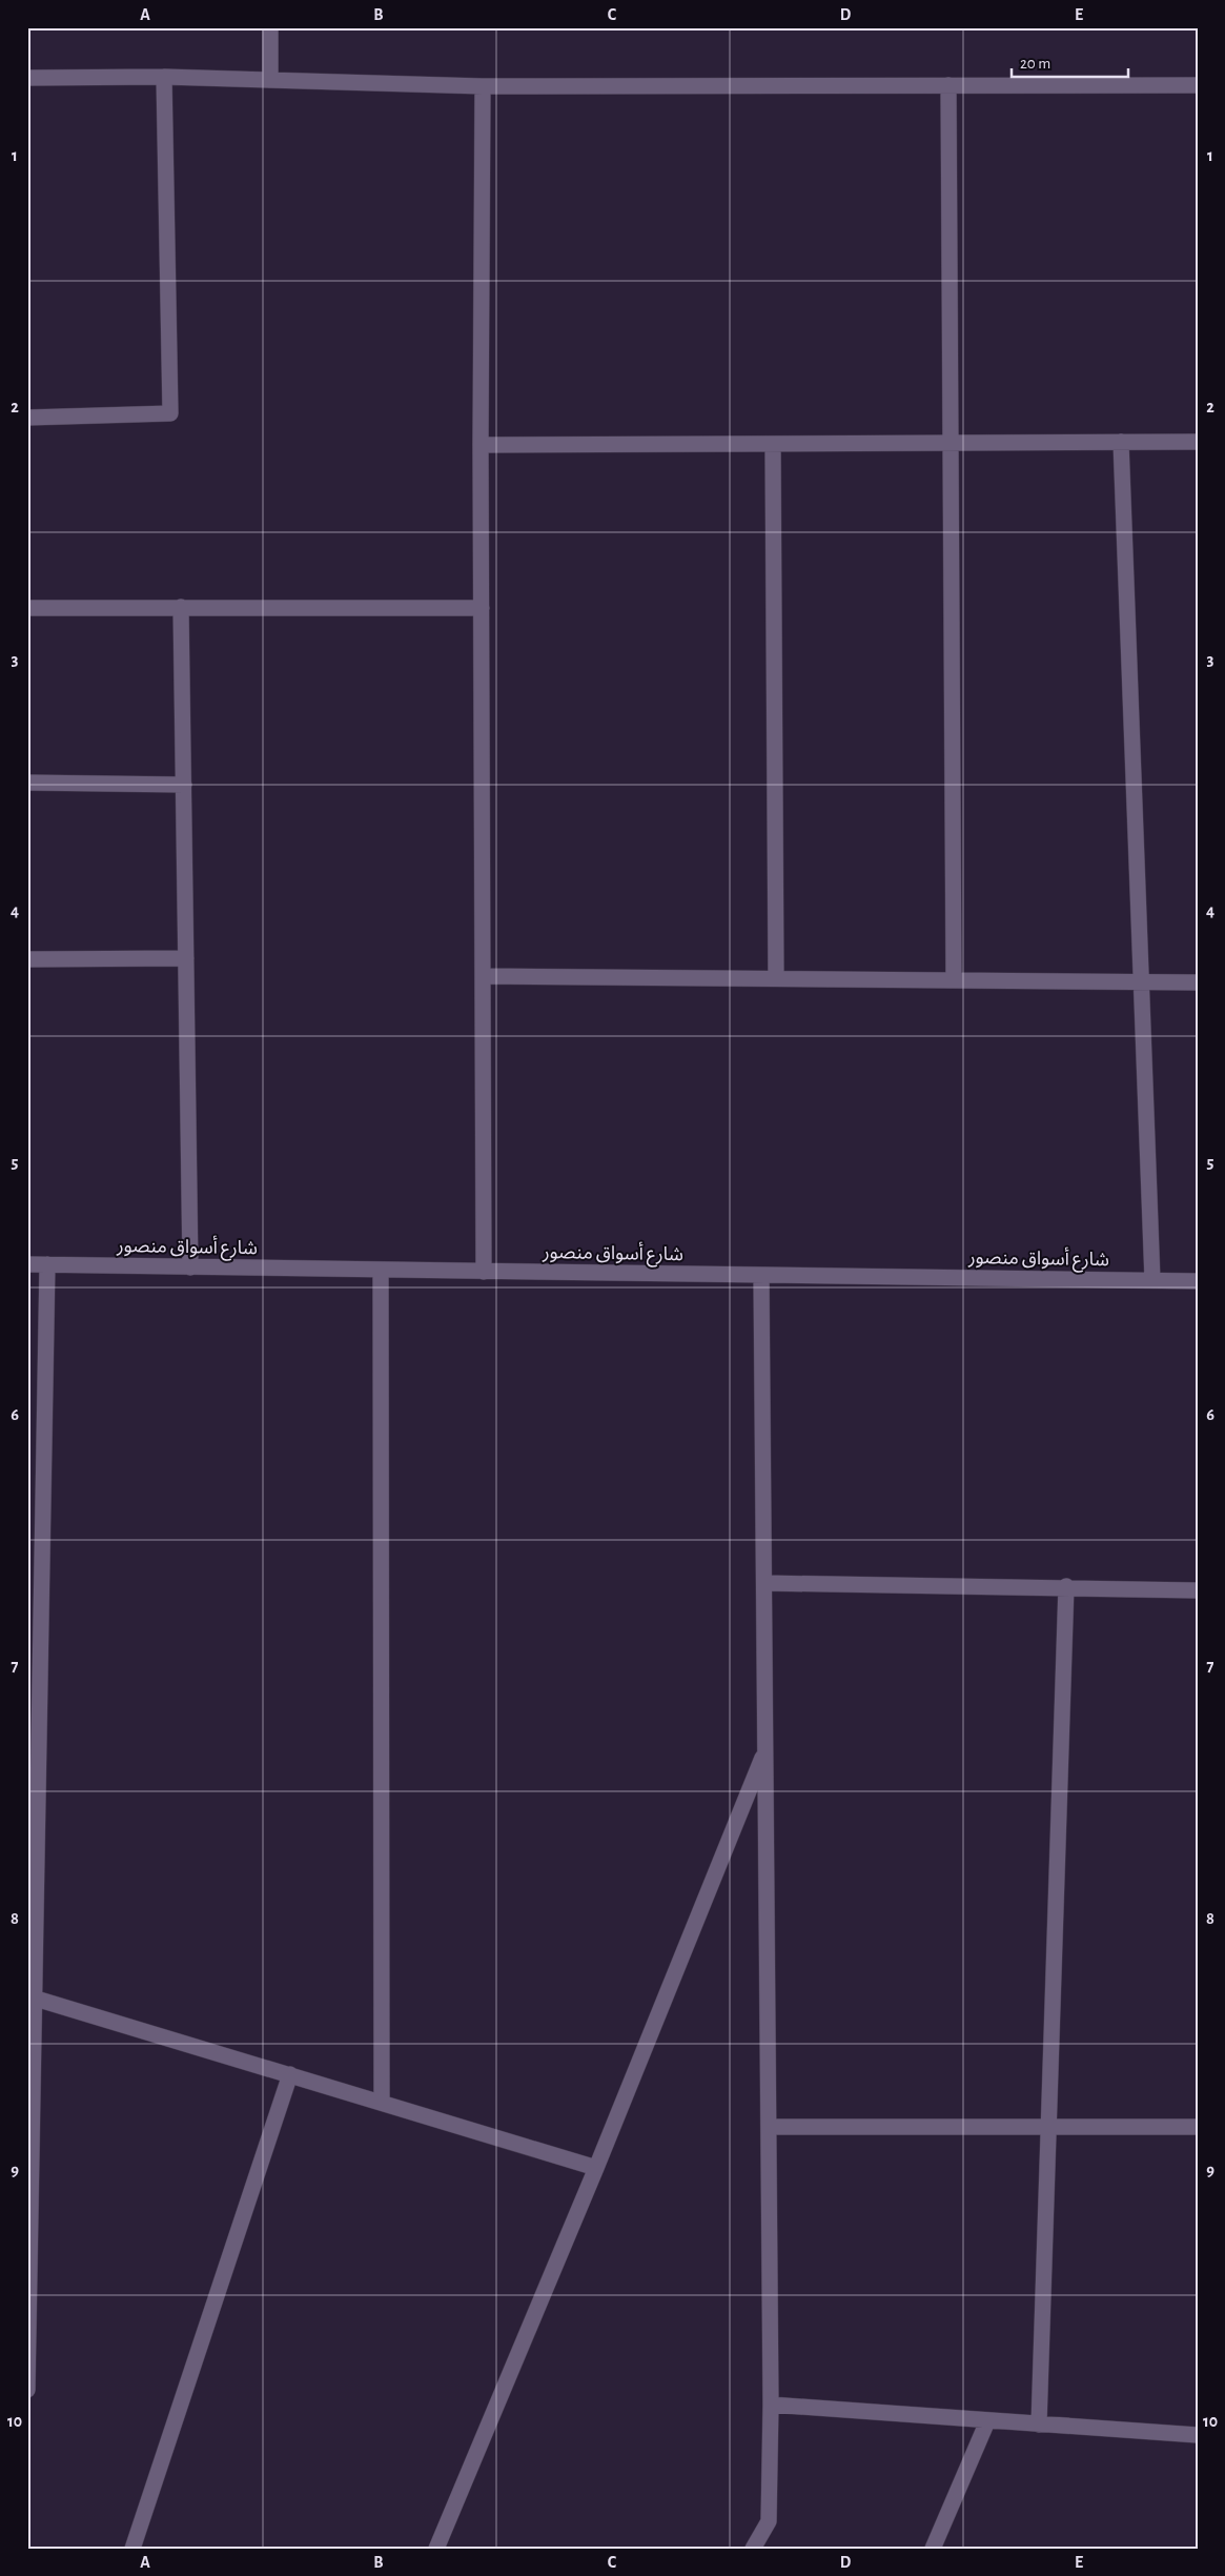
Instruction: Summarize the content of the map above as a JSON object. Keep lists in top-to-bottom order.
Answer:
{
  "streets": {
    "street": ["شارع أسواق منصور"]
  },
  "scale_bar": "20 m",
  "grid": {
    "columns": [
      "A",
      "B",
      "C",
      "D",
      "E"
    ],
    "rows": [
      "1",
      "2",
      "3",
      "4",
      "5",
      "6",
      "7",
      "8",
      "9",
      "10"
    ]
  }
}
